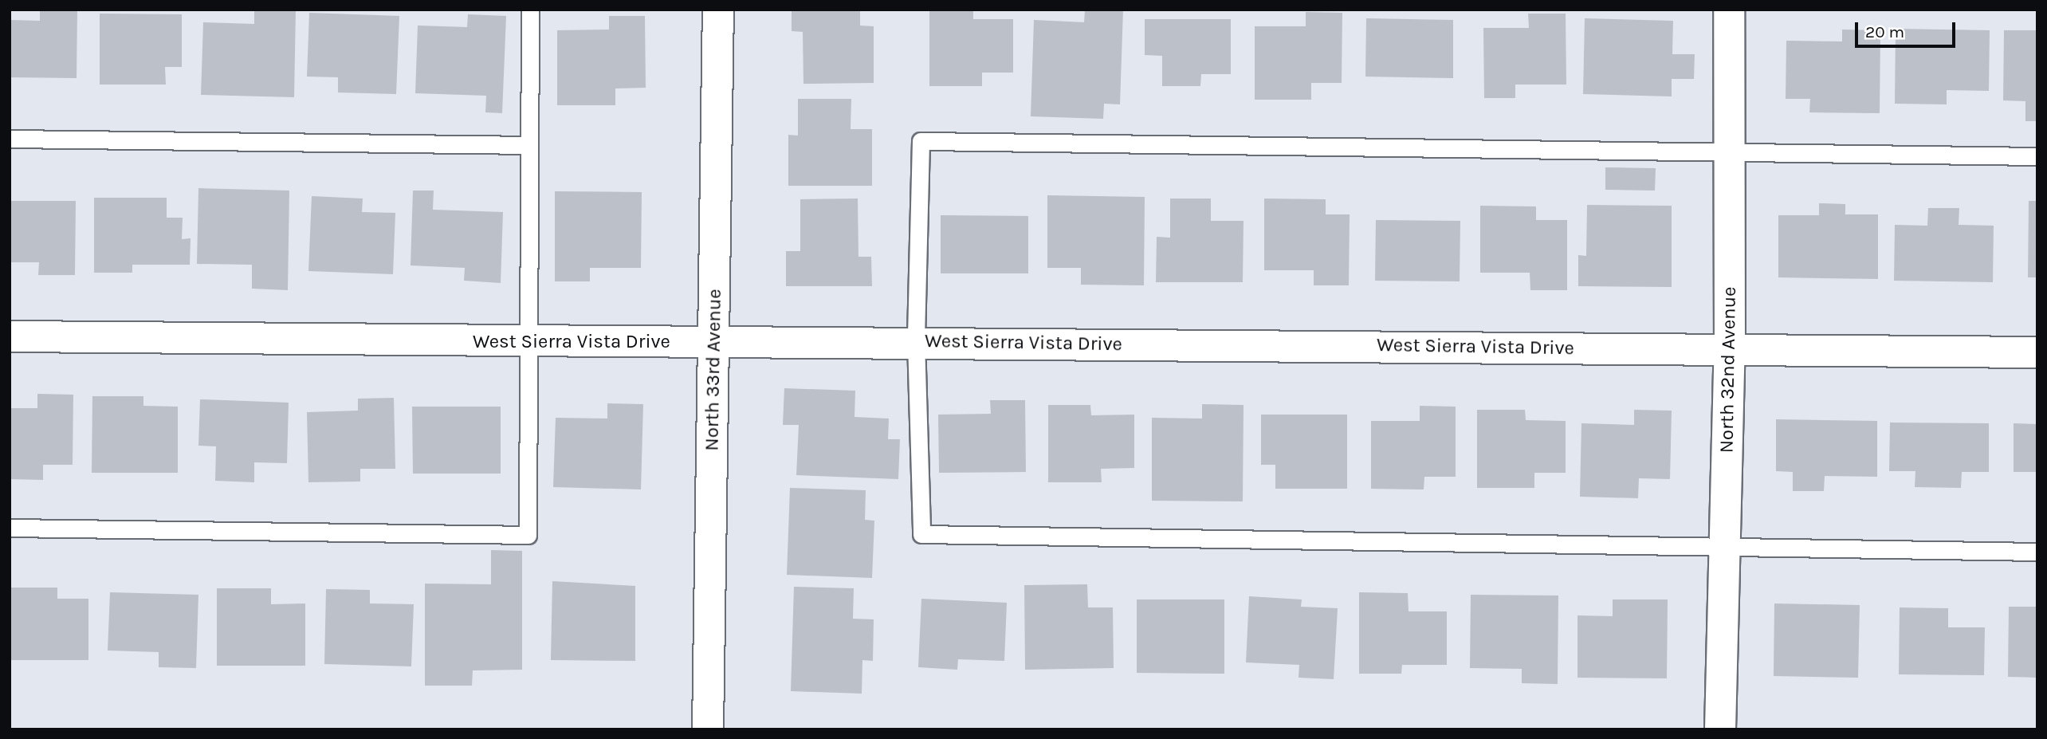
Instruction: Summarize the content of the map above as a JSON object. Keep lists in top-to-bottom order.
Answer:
{
  "streets": {
    "street": ["West Sierra Vista Drive", "North 33rd Avenue", "North 32nd Avenue"]
  },
  "crossings": [
    ["West Sierra Vista Drive", "North 33rd Avenue"],
    ["West Sierra Vista Drive", "North 32nd Avenue"]
  ],
  "scale_bar": "20 m"
}
